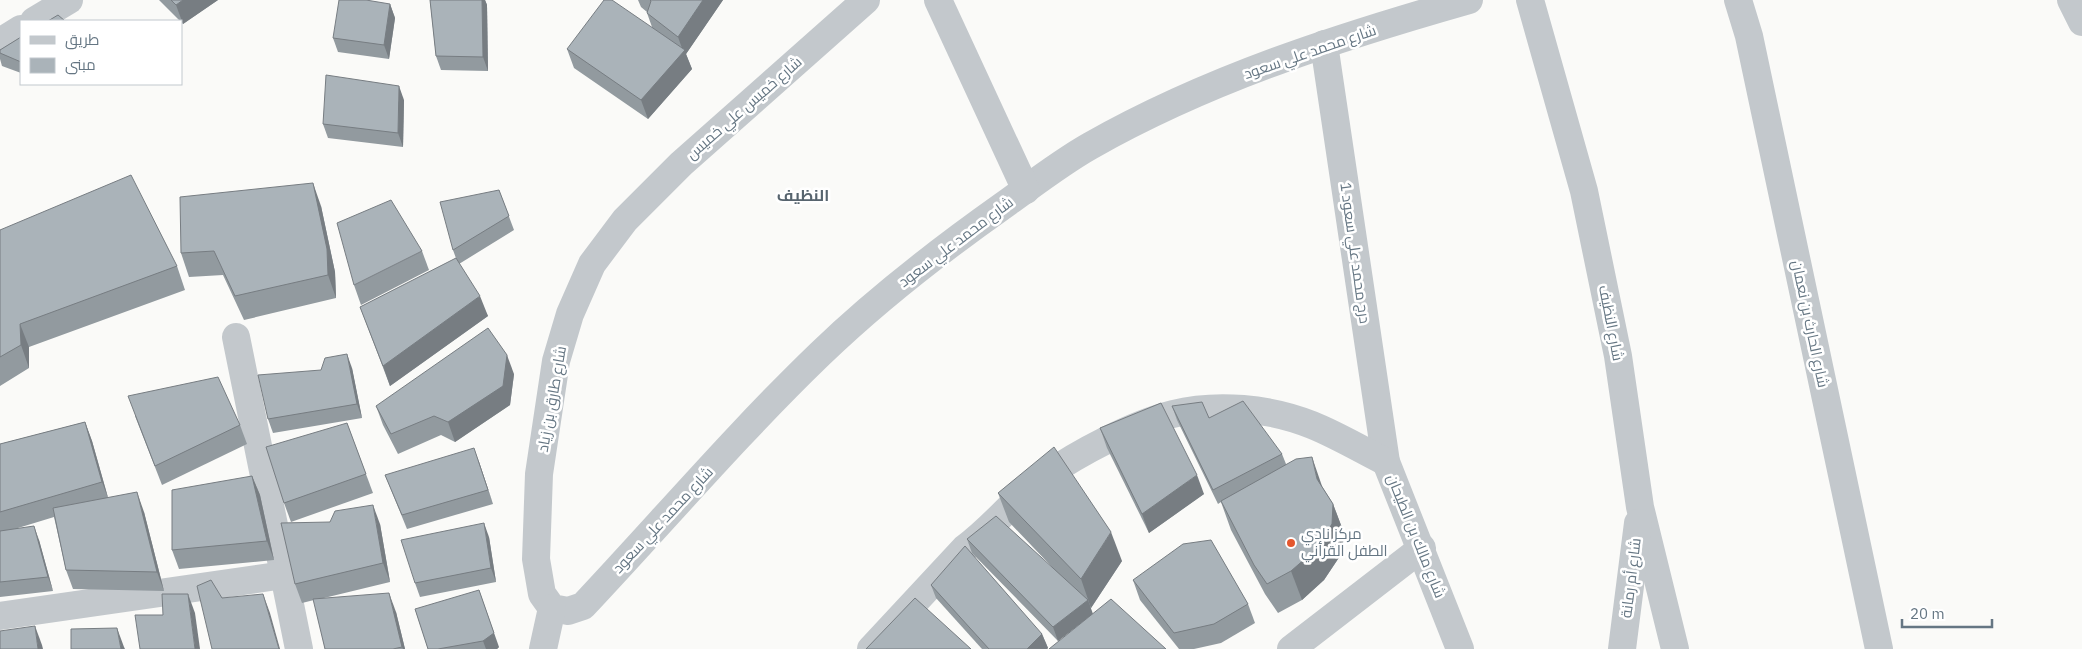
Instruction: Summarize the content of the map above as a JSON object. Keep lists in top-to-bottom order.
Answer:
{
  "streets": {
    "street": [
      "شارع محمد علي سعود",
      "شارع خميس علي خميس",
      "درج محمد علي سعود 1",
      "شارع النظيف",
      "شارع الحارث بن نعمان",
      "شارع طارق بن زياد",
      "شارع مالك بن الطيحان",
      "شارع أم رمانة"
    ]
  },
  "crossings": [
    ["شارع محمد علي سعود", "درج محمد علي سعود 1"],
    ["شارع محمد علي سعود", "شارع طارق بن زياد"],
    ["شارع خميس علي خميس", "شارع طارق بن زياد"],
    ["درج محمد علي سعود 1", "شارع مالك بن الطيحان"],
    ["شارع النظيف", "شارع أم رمانة"]
  ],
  "districts": ["النظيف"],
  "places": ["مركز نادي الطفل القرأني"],
  "legend": ["طريق", "مبنى"],
  "scale_bar": "20 m"
}
